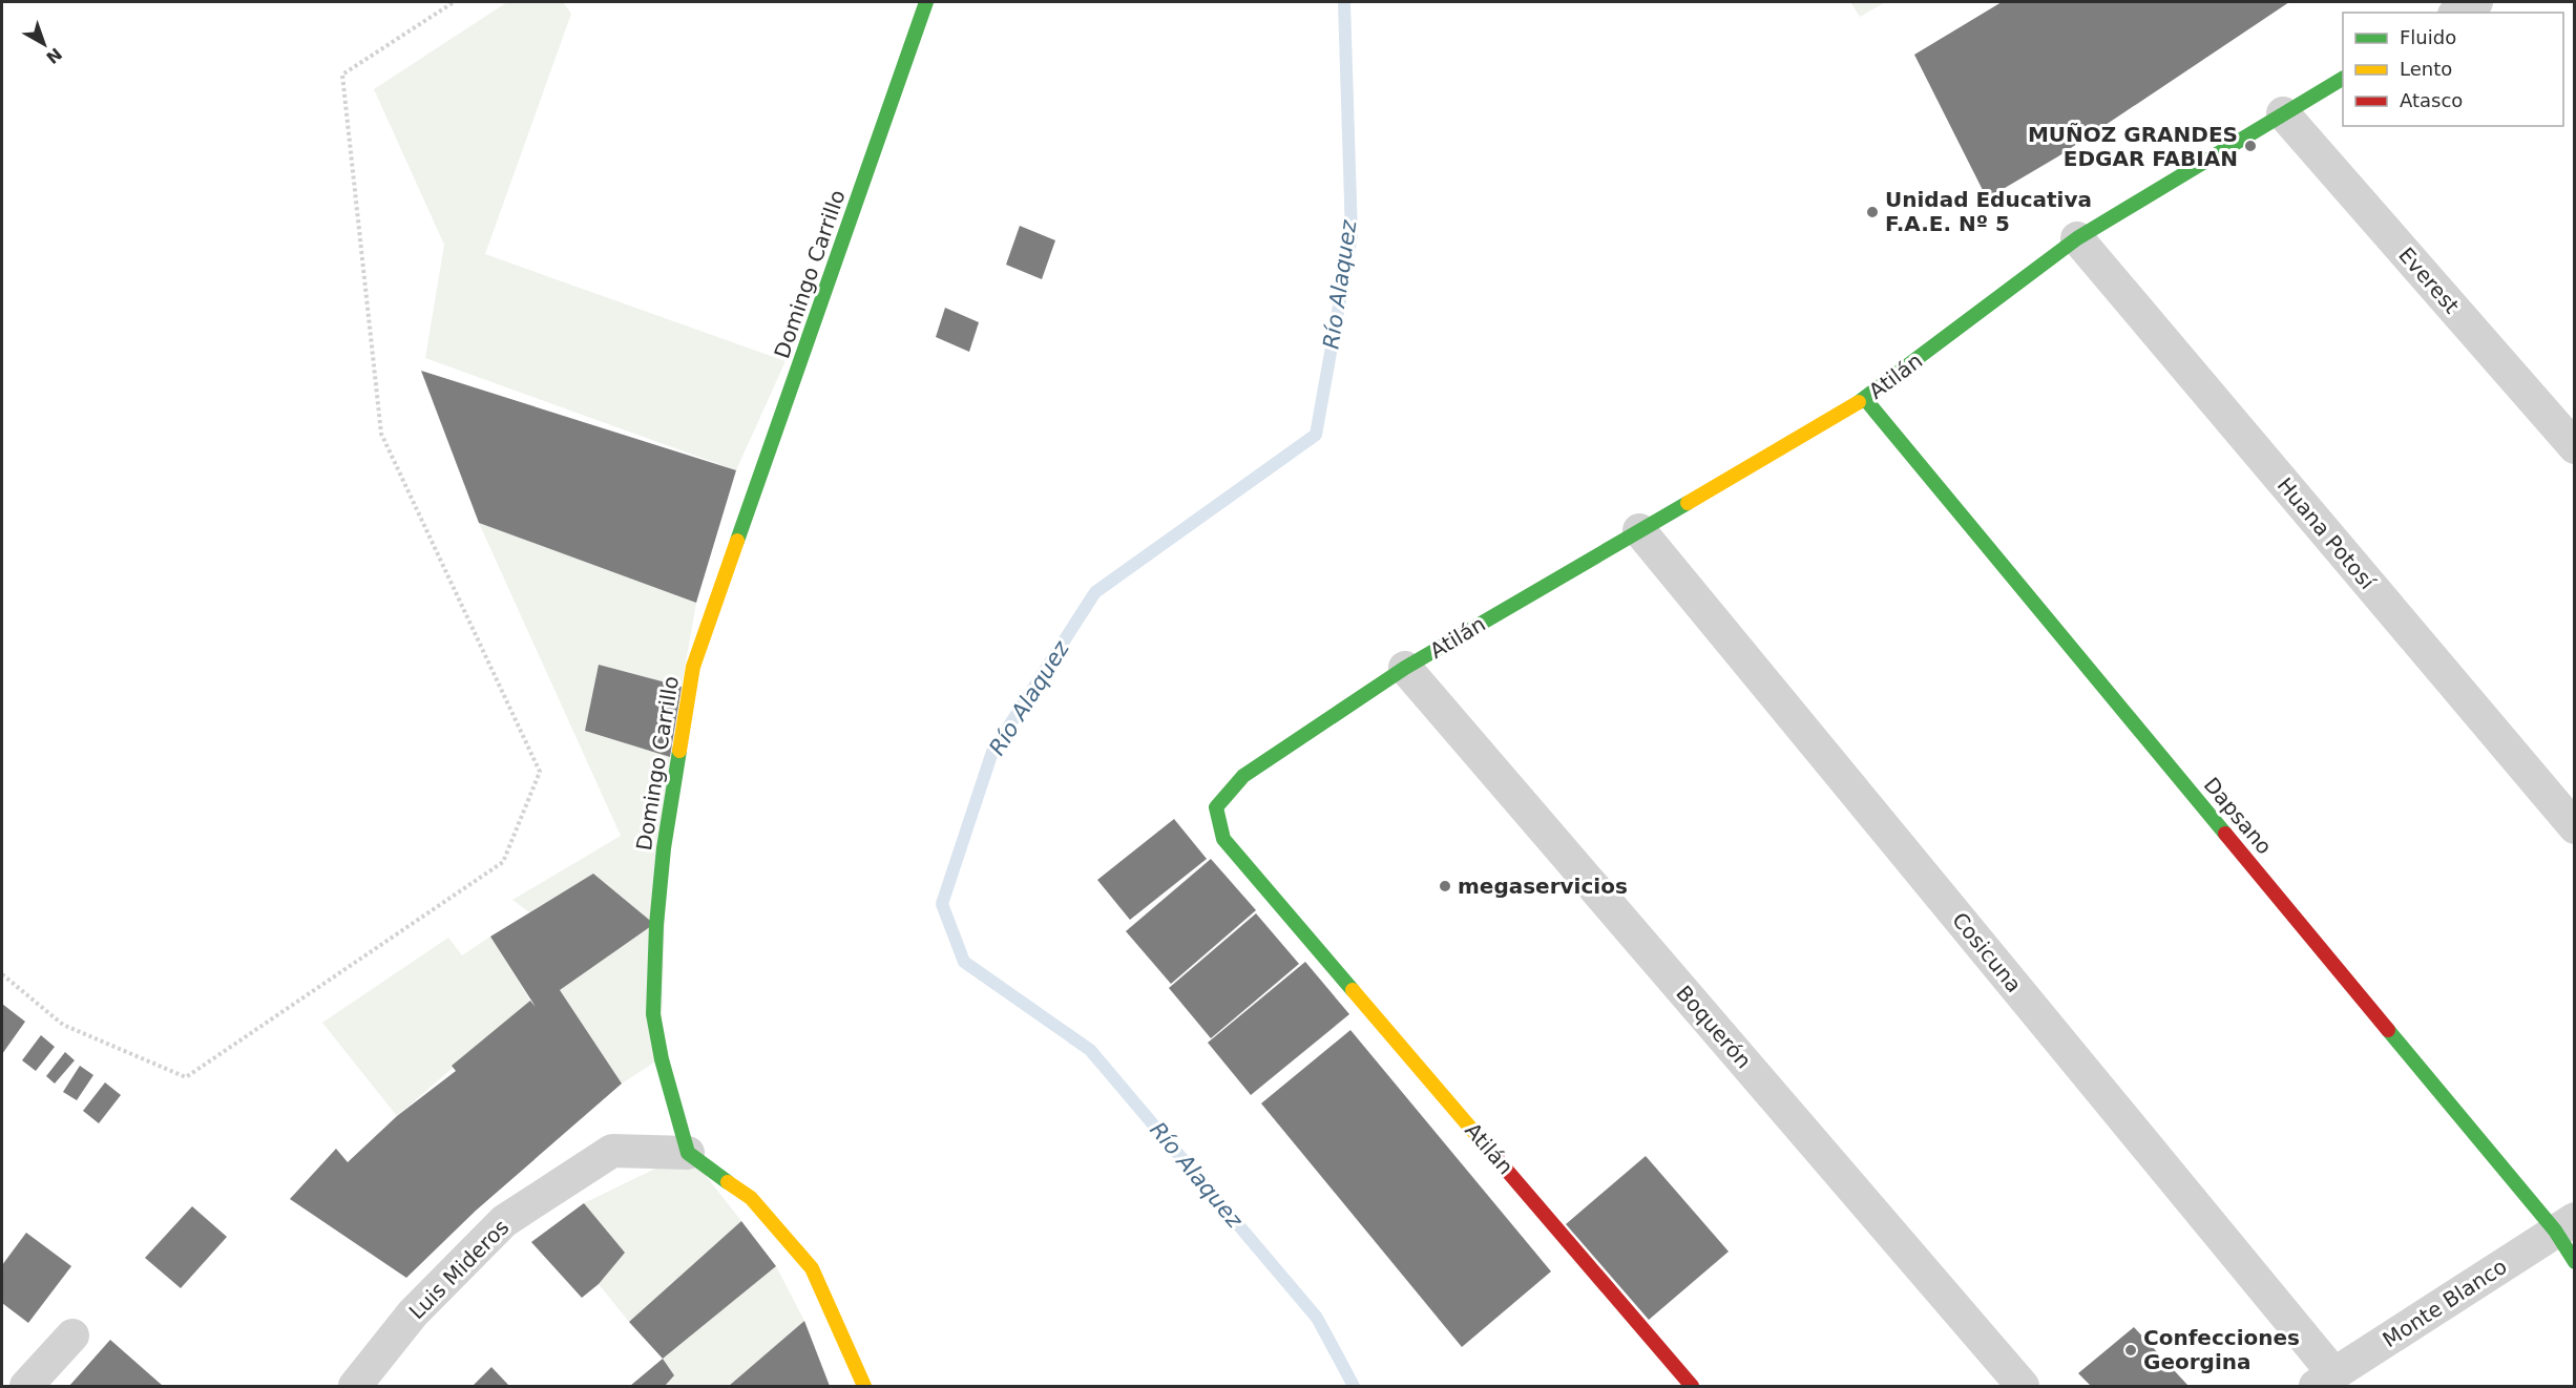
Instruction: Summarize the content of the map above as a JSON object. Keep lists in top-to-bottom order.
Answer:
{
  "streets": {
    "street": [
      "Domingo Carrillo",
      "Everest",
      "Atilán",
      "Huana Potosí",
      "Dapsano",
      "Cosicuna",
      "Boquerón",
      "Luis Mideros",
      "Monte Blanco"
    ]
  },
  "crossings": [
    ["Domingo Carrillo", "Luis Mideros"],
    ["Everest", "Atilán"],
    ["Atilán", "Huana Potosí"],
    ["Atilán", "Dapsano"],
    ["Atilán", "Cosicuna"],
    ["Atilán", "Boquerón"],
    ["Dapsano", "Monte Blanco"],
    ["Cosicuna", "Monte Blanco"]
  ],
  "water": ["Río Alaquez"],
  "places": [
    "MUÑOZ GRANDES EDGAR FABIAN",
    "Unidad Educativa F.A.E. Nº 5",
    "megaservicios",
    "Confecciones Georgina"
  ],
  "legend": ["Fluido", "Lento", "Atasco"],
  "north": "bottom right"
}
